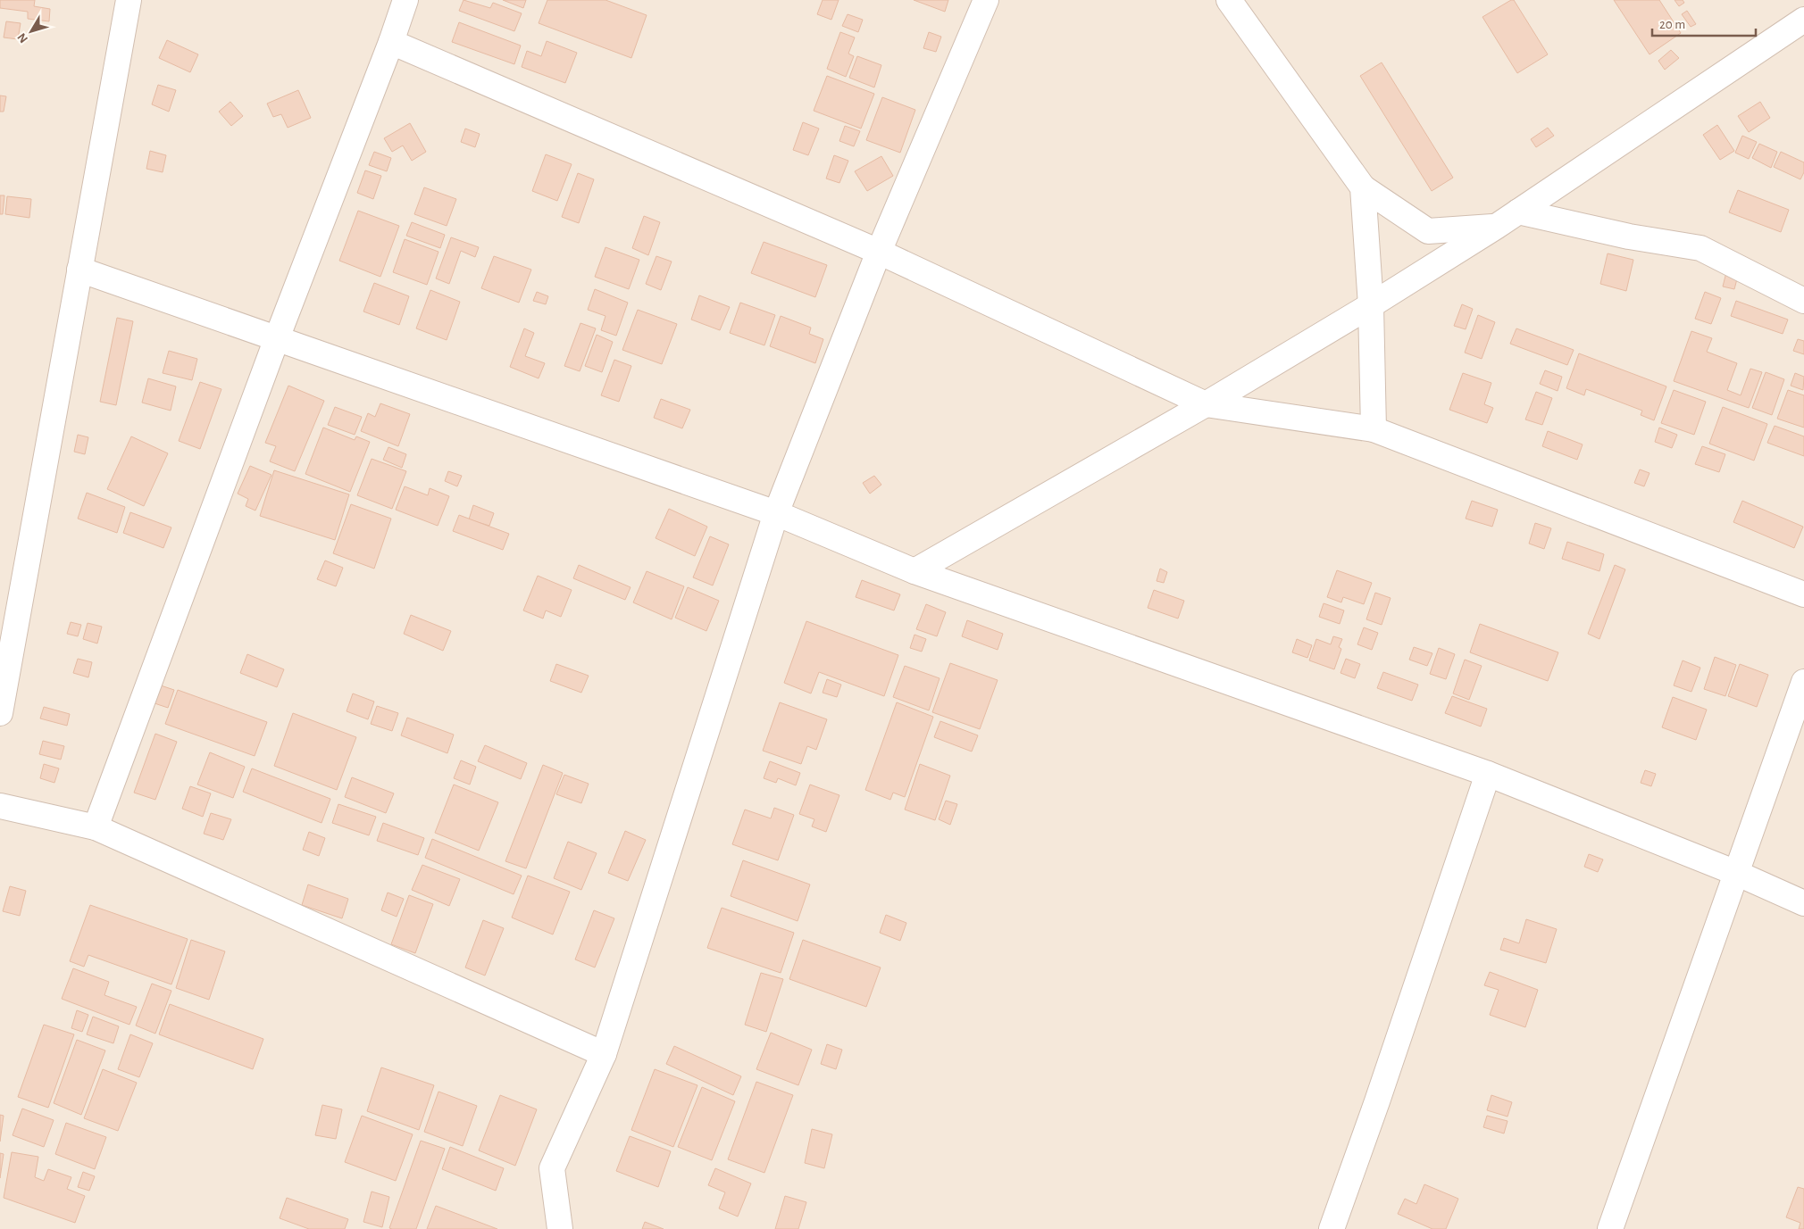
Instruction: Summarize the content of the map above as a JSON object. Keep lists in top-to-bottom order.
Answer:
{
  "scale_bar": "20 m",
  "north": "bottom left"
}
